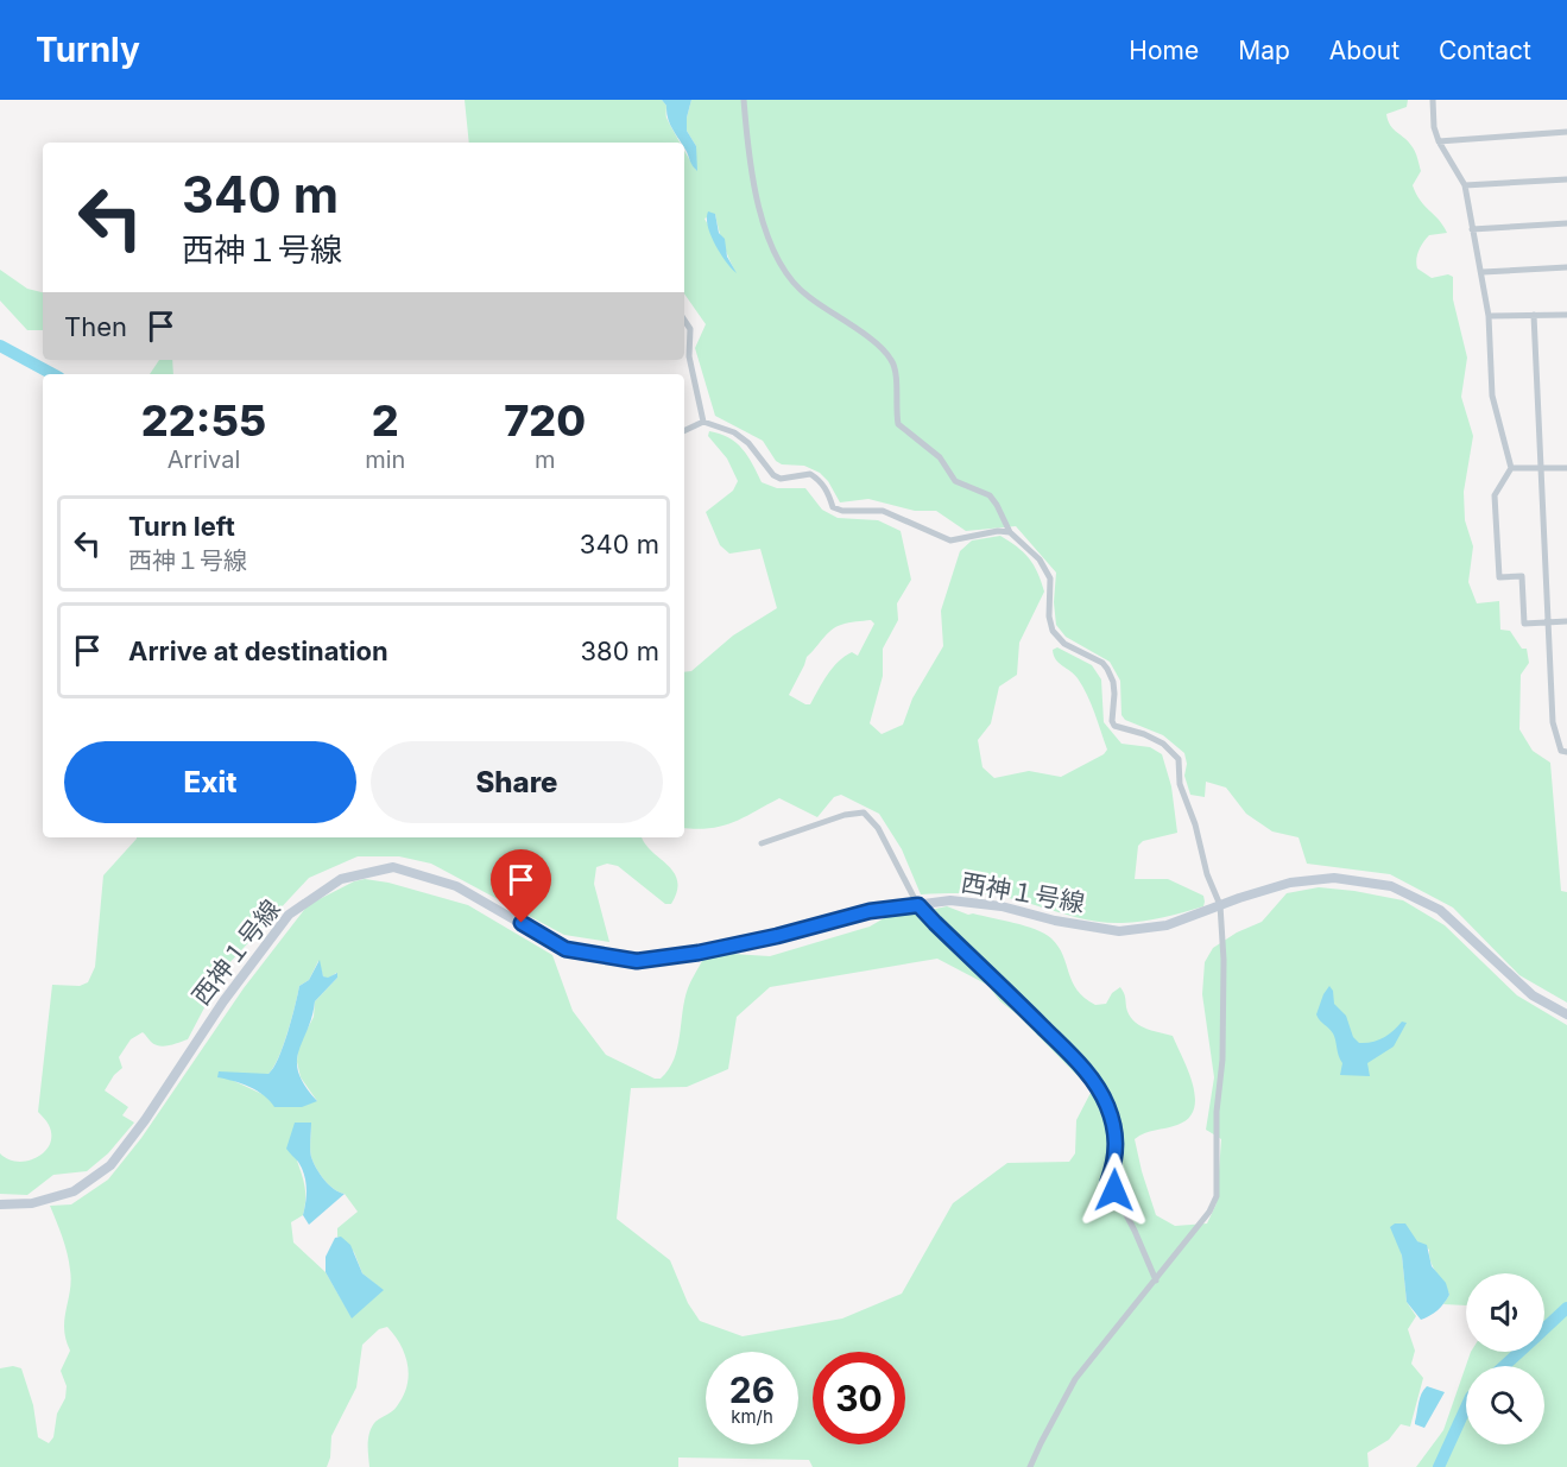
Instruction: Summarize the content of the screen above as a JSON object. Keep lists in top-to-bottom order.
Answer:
{
  "streets": {
    "street": ["西神１号線"]
  },
  "page": {
    "header": "Turnly",
    "nav": [
      "Home",
      "Map",
      "About",
      "Contact"
    ],
    "turn": ["340 m", "西神１号線"],
    "then": "Then",
    "eta": [
      "22:55",
      "Arrival",
      "2",
      "min",
      "720",
      "m"
    ],
    "list": [
      {
        "name": "Turn left",
        "note": "西神１号線",
        "value": "340 m"
      },
      {
        "name": "Arrive at destination",
        "value": "380 m"
      }
    ],
    "buttons": ["Exit", "Share"],
    "speed": "26 km/h",
    "limit": "30"
  }
}
